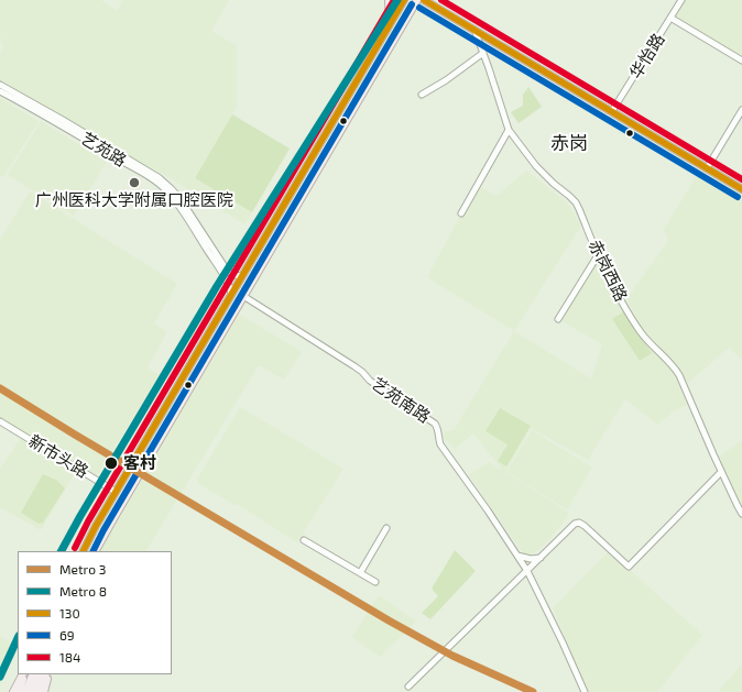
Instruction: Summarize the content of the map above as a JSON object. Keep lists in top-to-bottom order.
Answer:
{
  "streets": {
    "street": [
      "华怡路",
      "艺苑路",
      "赤岗西路",
      "艺苑南路",
      "新市头路"
    ]
  },
  "districts": ["赤岗"],
  "places": ["广州医科大学附属口腔医院", "客村"],
  "lines": [
    "metro line 8",
    "transit line 130",
    "transit line 184",
    "transit line 69",
    "metro line 3"
  ],
  "legend": [
    "Metro 3",
    "Metro 8",
    "130",
    "69",
    "184"
  ]
}
